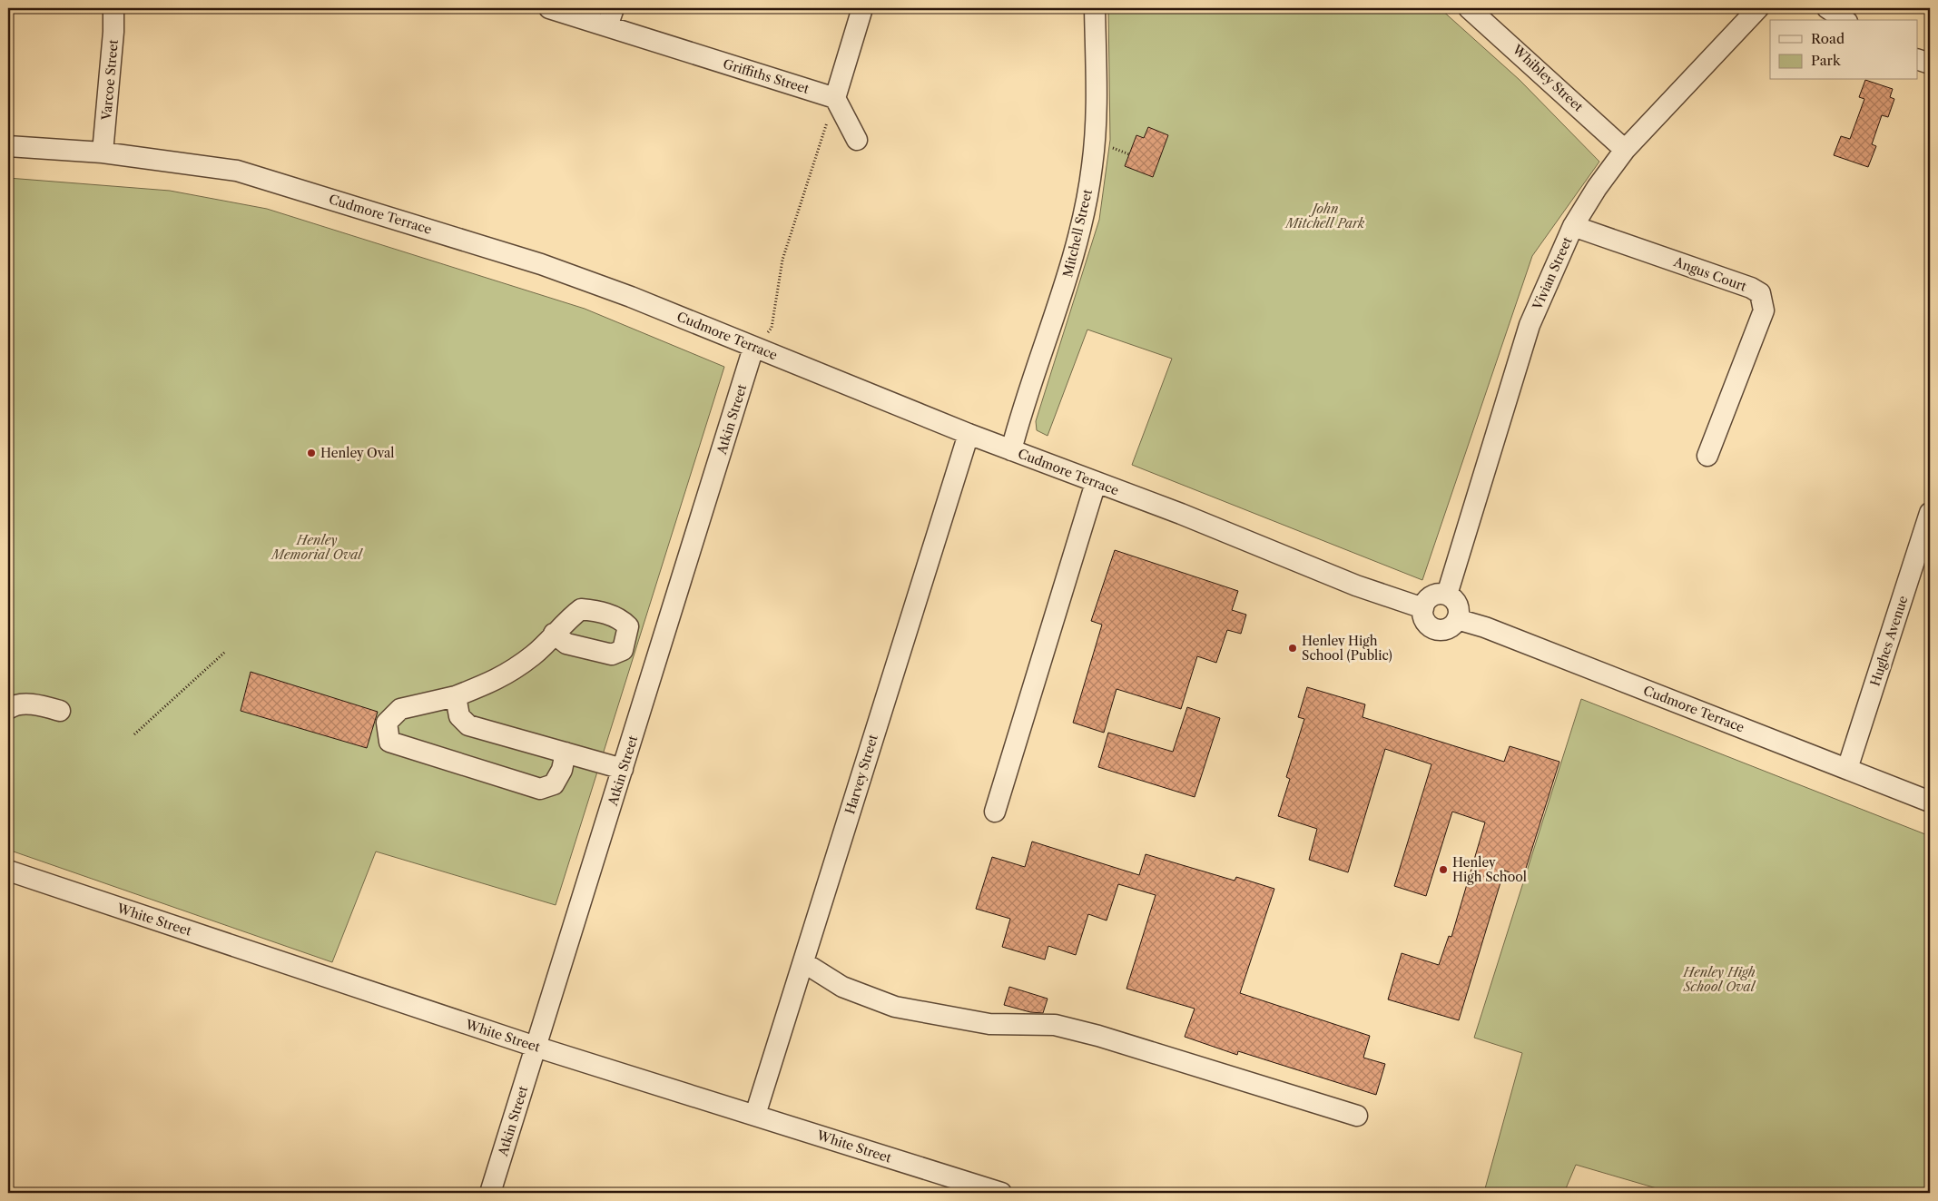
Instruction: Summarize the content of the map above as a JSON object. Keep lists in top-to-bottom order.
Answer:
{
  "streets": {
    "street": [
      "Griffiths Street",
      "Whibley Street",
      "Varcoe Street",
      "Cudmore Terrace",
      "Mitchell Street",
      "Vivian Street",
      "Angus Court",
      "Atkin Street",
      "Hughes Avenue",
      "Harvey Street",
      "White Street"
    ]
  },
  "crossings": [
    ["Whibley Street", "Vivian Street"],
    ["Varcoe Street", "Cudmore Terrace"],
    ["Cudmore Terrace", "Mitchell Street"],
    ["Cudmore Terrace", "Vivian Street"],
    ["Cudmore Terrace", "Atkin Street"],
    ["Cudmore Terrace", "Hughes Avenue"],
    ["Cudmore Terrace", "Harvey Street"],
    ["Vivian Street", "Angus Court"],
    ["Atkin Street", "White Street"],
    ["Harvey Street", "White Street"]
  ],
  "parks": ["John Mitchell Park", "Henley Memorial Oval", "Henley High School Oval"],
  "places": ["Henley Oval", "Henley High School (Public)", "Henley High School"],
  "legend": ["Road", "Park"]
}
